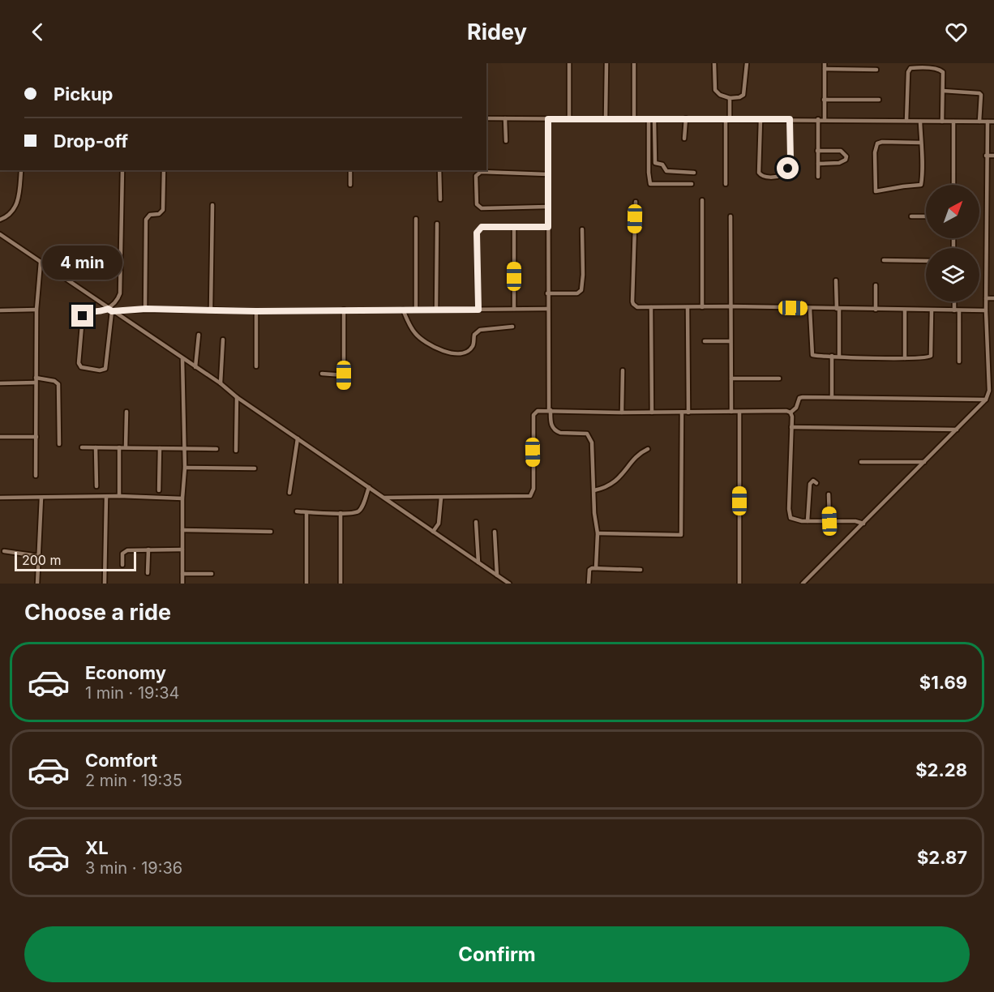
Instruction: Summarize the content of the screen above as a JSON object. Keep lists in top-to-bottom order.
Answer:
{
  "scale_bar": "200 m",
  "north": "top right",
  "page": {
    "header": "Ridey",
    "banner": ["Pickup", "Drop-off"],
    "bubble": "4 min",
    "scale": "200 m",
    "heading": "Choose a ride",
    "list": [
      {
        "name": "Economy",
        "note": "1 min · 19:34",
        "value": "$1.69"
      },
      {
        "name": "Comfort",
        "note": "2 min · 19:35",
        "value": "$2.28"
      },
      {
        "name": "XL",
        "note": "3 min · 19:36",
        "value": "$2.87"
      }
    ],
    "buttons": "Confirm"
  }
}
